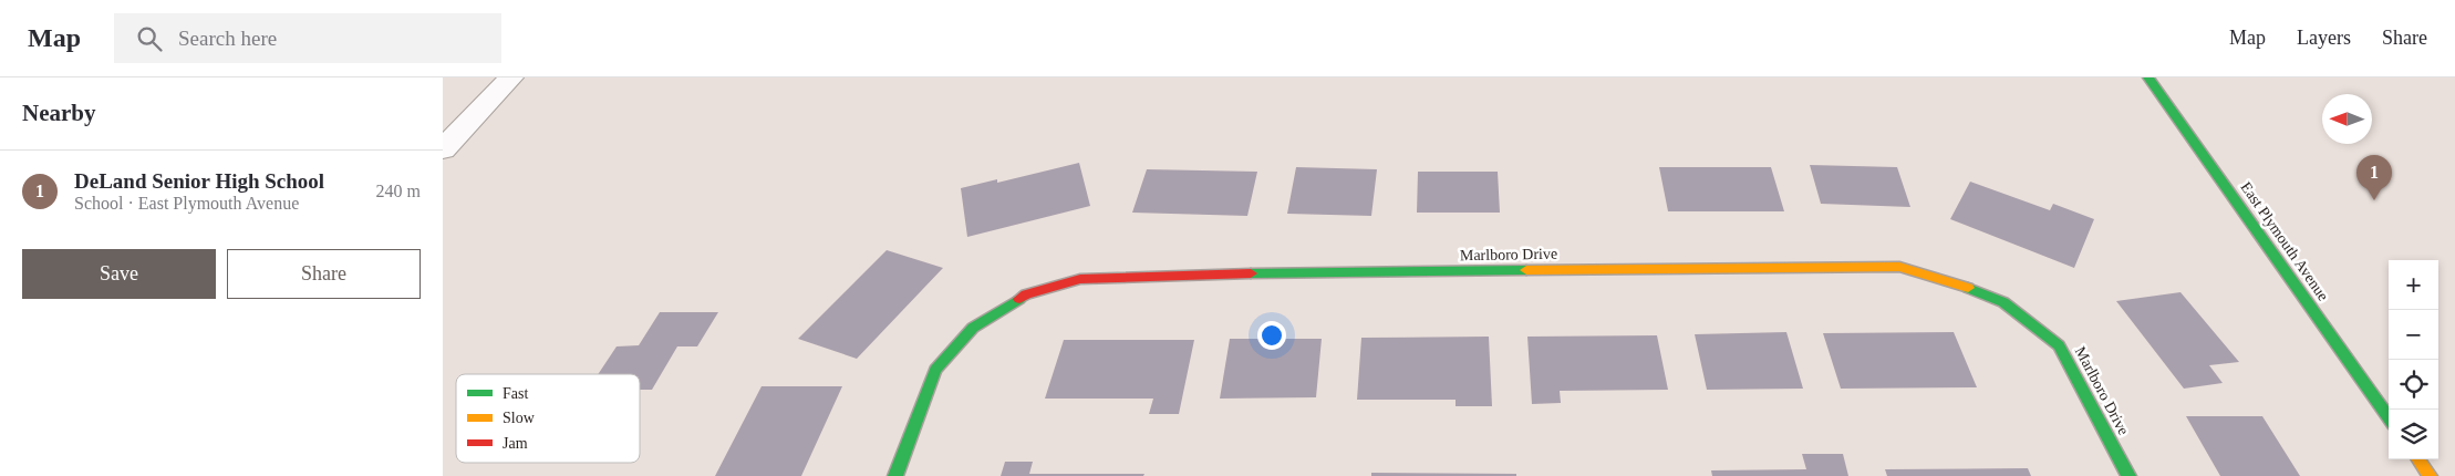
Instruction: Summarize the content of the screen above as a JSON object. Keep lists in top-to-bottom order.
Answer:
{
  "streets": {
    "street": ["East Plymouth Avenue", "Marlboro Drive"]
  },
  "legend": ["Fast", "Slow", "Jam"],
  "north": "left",
  "page": {
    "header": "Map",
    "search": "Search here",
    "nav": ["Map", "Layers", "Share"],
    "heading": "Nearby",
    "list": [
      {
        "mark": "1",
        "name": "DeLand Senior High School",
        "note": "School · East Plymouth Avenue",
        "value": "240 m"
      }
    ],
    "pins": "1",
    "buttons": ["Save", "Share"],
    "map_buttons": ["+", "−"]
  }
}
